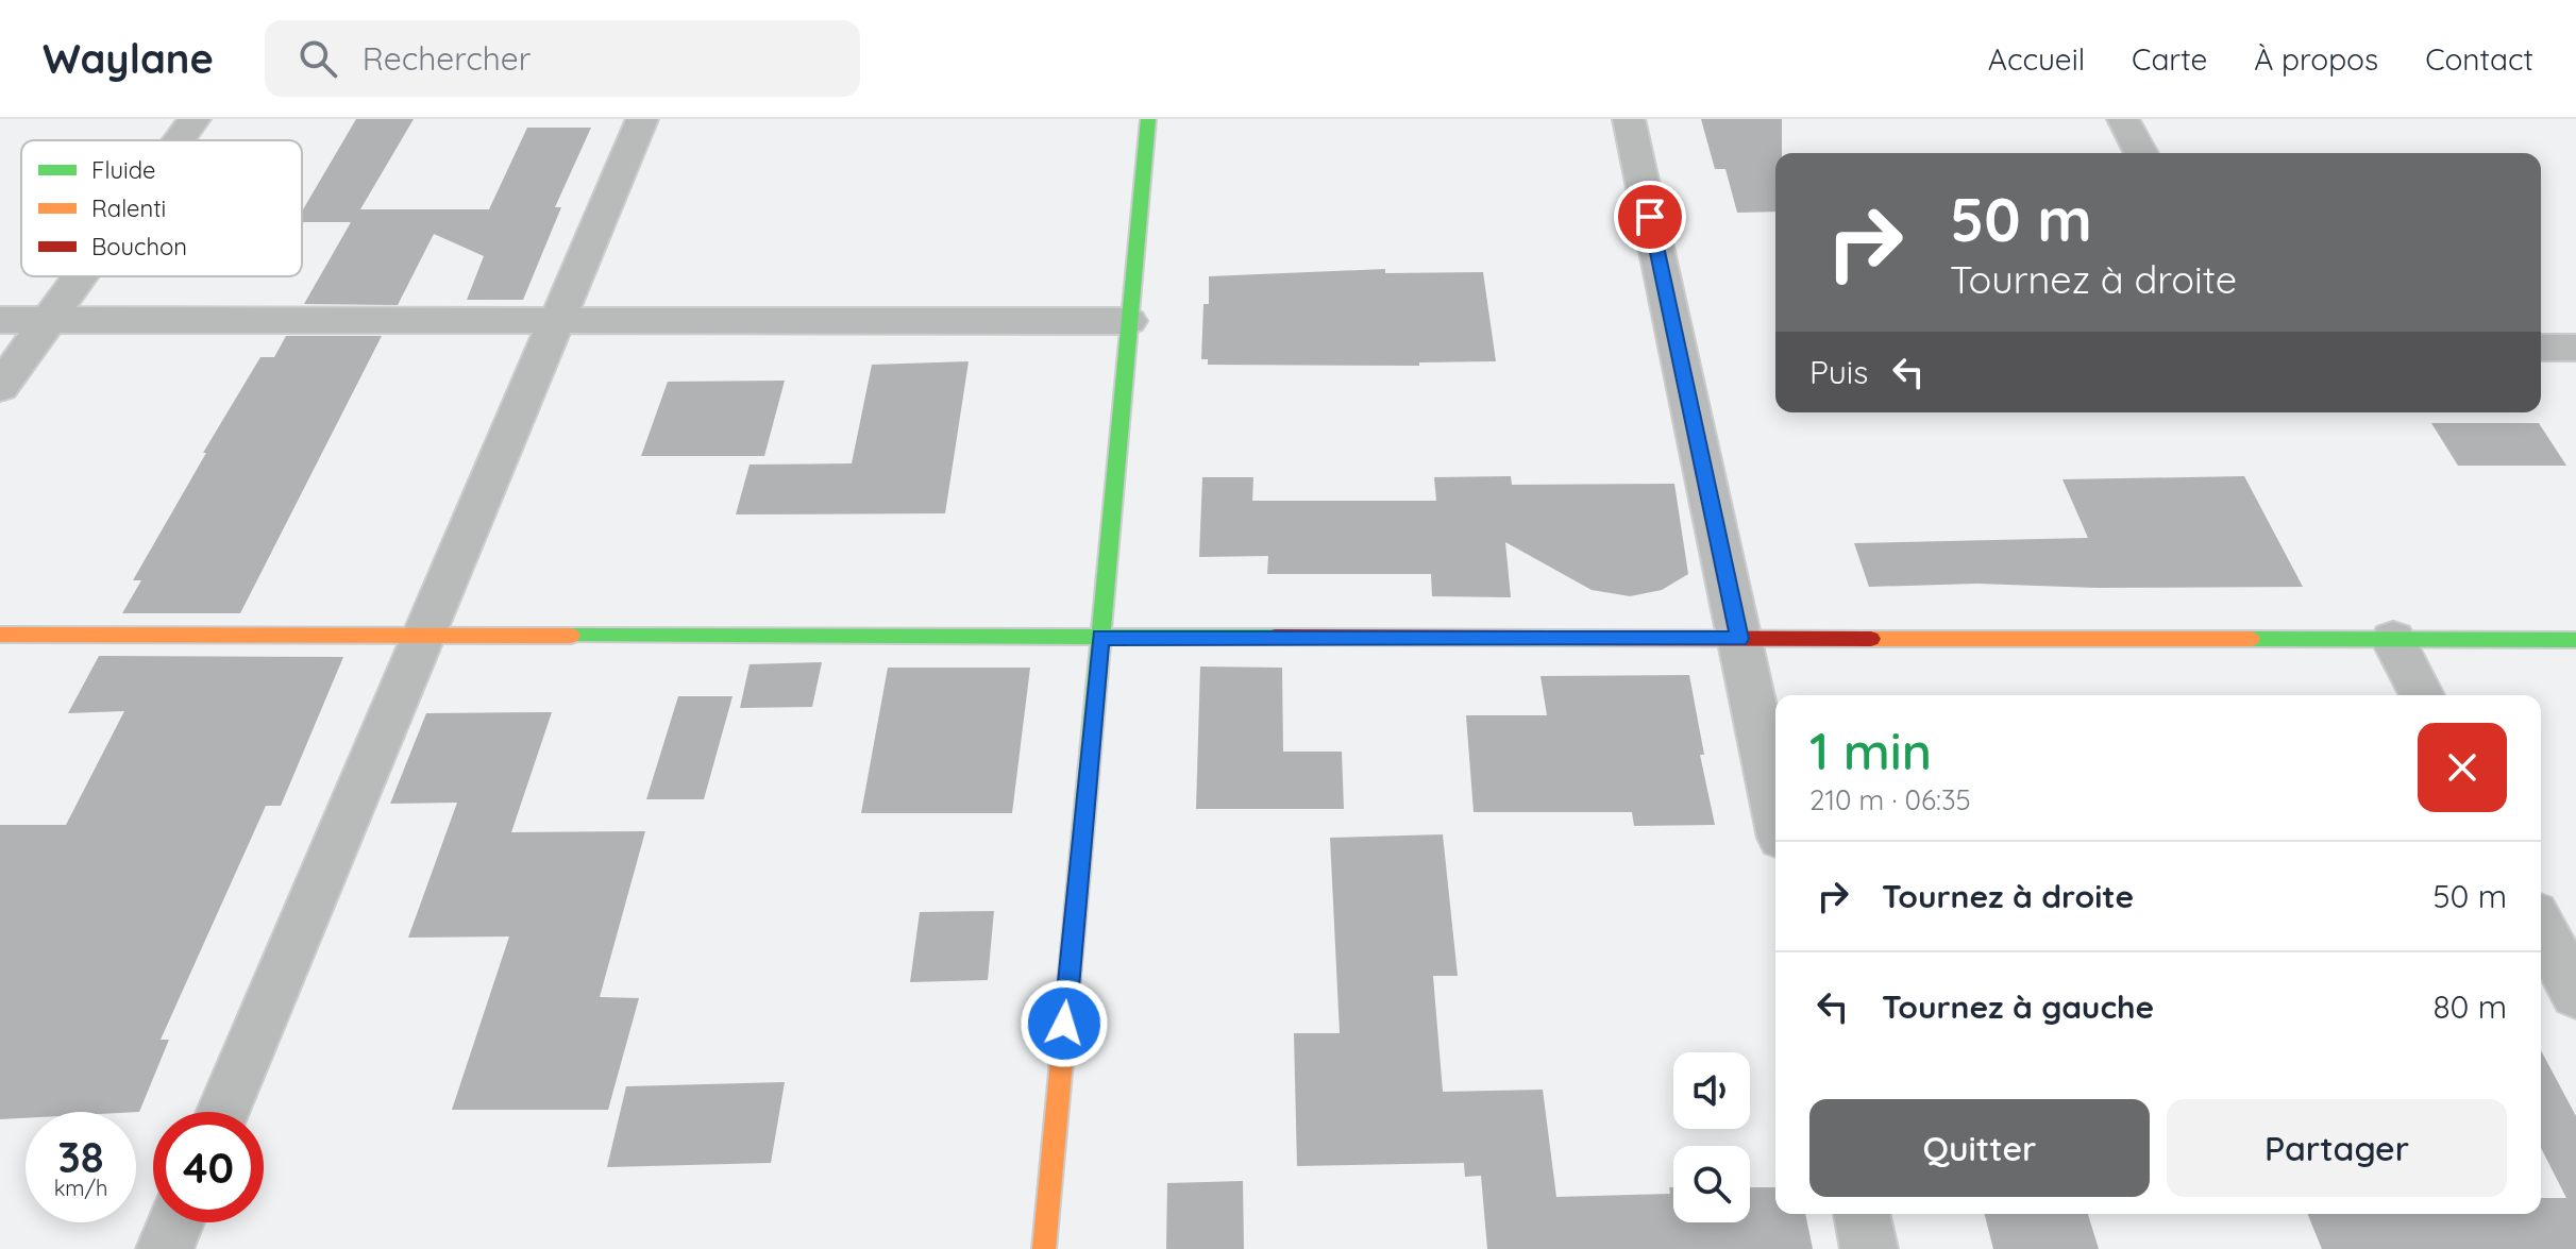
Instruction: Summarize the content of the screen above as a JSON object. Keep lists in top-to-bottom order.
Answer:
{
  "legend": ["Fluide", "Ralenti", "Bouchon"],
  "page": {
    "header": "Waylane",
    "search": "Rechercher",
    "nav": [
      "Accueil",
      "Carte",
      "À propos",
      "Contact"
    ],
    "turn": ["50 m", "Tournez à droite"],
    "then": "Puis",
    "heading": ["1 min", "210 m · 06:35"],
    "list": [
      {
        "name": "Tournez à droite",
        "value": "50 m"
      },
      {
        "name": "Tournez à gauche",
        "value": "80 m"
      }
    ],
    "buttons": ["Quitter", "Partager"],
    "speed": "38 km/h",
    "limit": "40"
  }
}
